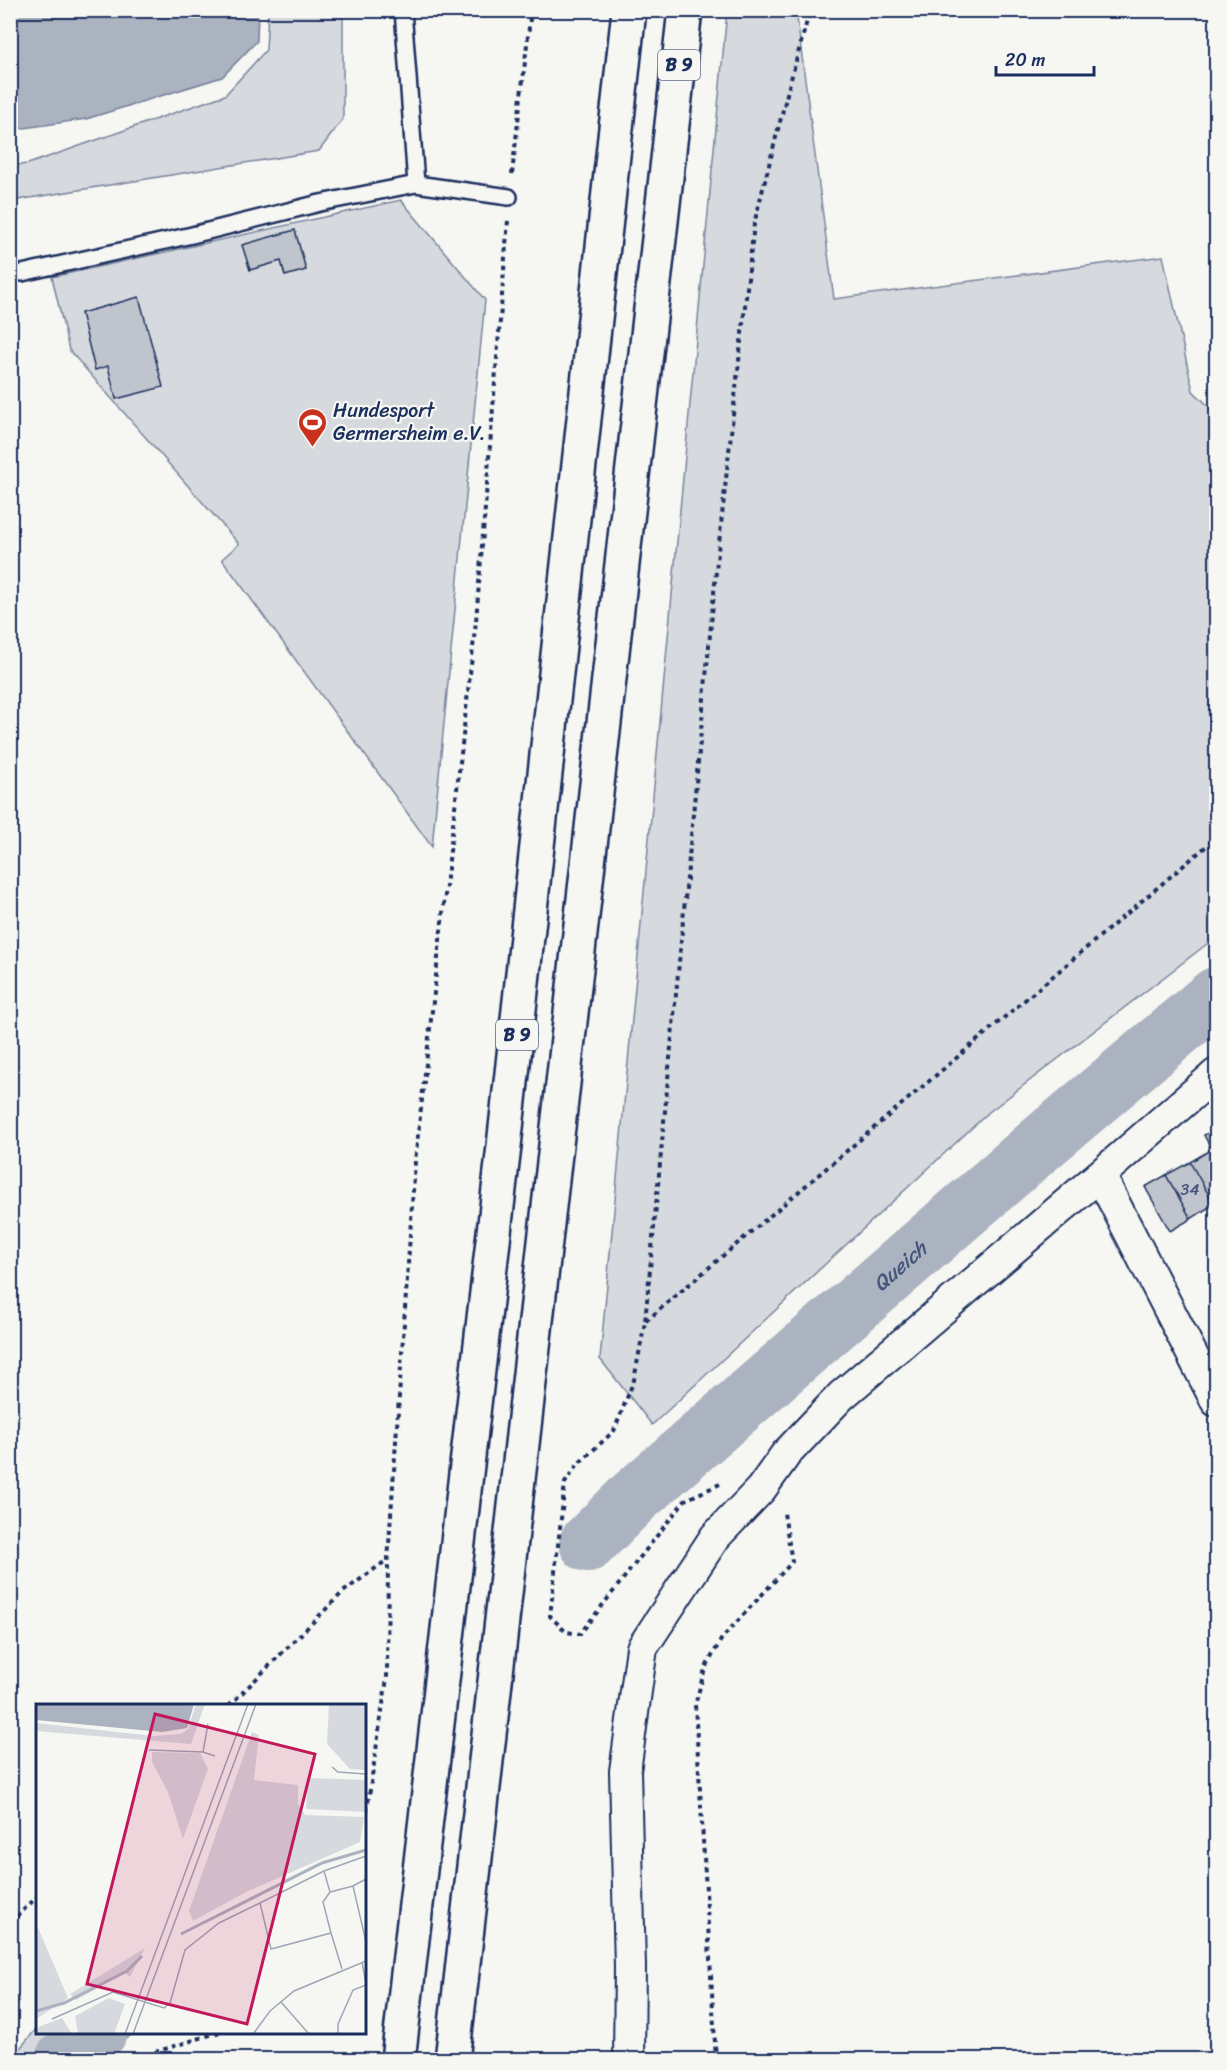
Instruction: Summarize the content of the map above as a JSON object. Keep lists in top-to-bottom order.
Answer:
{
  "streets": {
    "highway": ["B 9"]
  },
  "water": ["Queich"],
  "places": {
    "sports": ["Hundesport Germersheim e.V."]
  },
  "house_numbers": ["34"],
  "scale_bar": "20 m"
}
